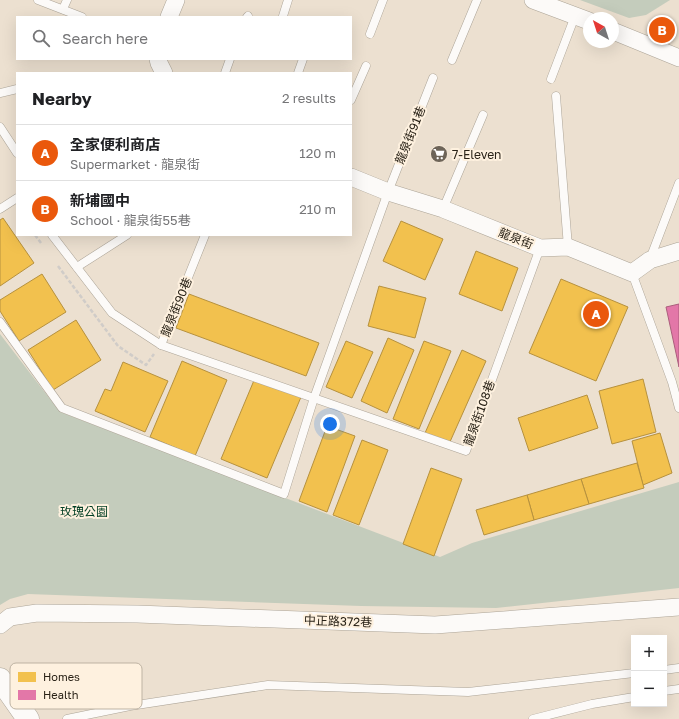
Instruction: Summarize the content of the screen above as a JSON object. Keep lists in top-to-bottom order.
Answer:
{
  "streets": {
    "street": ["龍泉街", "中正路372巷"],
    "lane": ["龍泉街91巷", "龍泉街90巷", "龍泉街108巷"]
  },
  "crossings": [
    ["龍泉街91巷", "龍泉街"],
    ["龍泉街", "龍泉街108巷"],
    ["龍泉街90巷", "龍泉街108巷"]
  ],
  "parks": ["玫瑰公園"],
  "places": {
    "supermarket": ["7-Eleven"]
  },
  "legend": ["Homes", "Health"],
  "north": "top left",
  "page": {
    "pins": ["B", "A"],
    "search": "Search here",
    "heading": ["Nearby", "2 results"],
    "list": [
      {
        "mark": "A",
        "name": "全家便利商店",
        "note": "Supermarket · 龍泉街",
        "value": "120 m"
      },
      {
        "mark": "B",
        "name": "新埔國中",
        "note": "School · 龍泉街55巷",
        "value": "210 m"
      }
    ],
    "map_buttons": ["+", "−"]
  }
}
